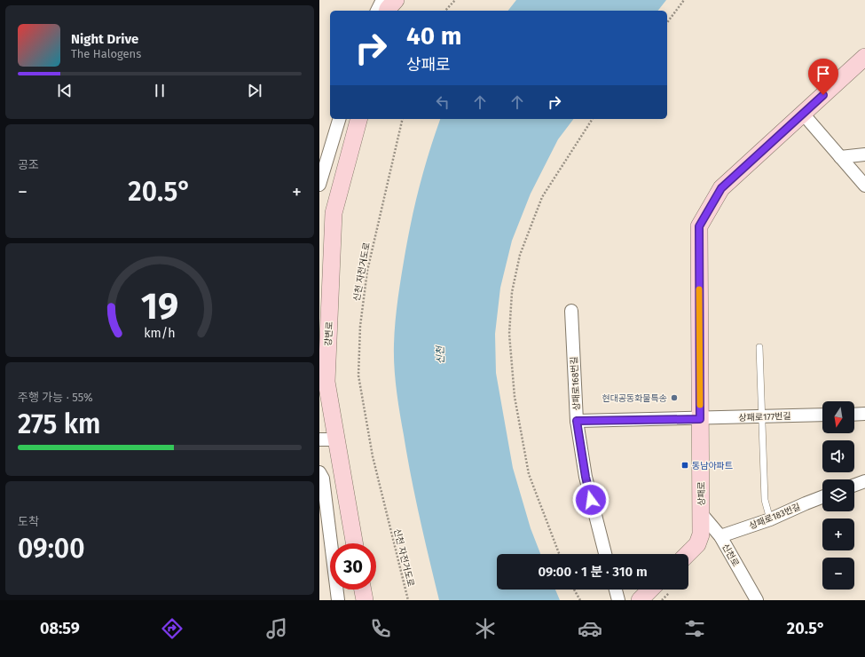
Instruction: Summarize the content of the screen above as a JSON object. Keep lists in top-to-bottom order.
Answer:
{
  "streets": {
    "main road": ["강변로", "상패로"],
    "street": [
      "상패로168번길",
      "상패로177번길",
      "상패로183번길",
      "신천로"
    ],
    "path": ["신천 자전거도로"]
  },
  "crossings": [
    ["상패로177번길", "상패로"],
    ["상패로", "신천로"],
    ["상패로183번길", "신천로"]
  ],
  "water": ["신천"],
  "places": {
    "other": ["현대공동화물특송"],
    "transit": ["동남아파트"]
  },
  "north": "bottom",
  "page": {
    "turn": ["40 m", "상패로"],
    "song": ["Night Drive", "The Halogens"],
    "tile": [
      "공조",
      ["주행 가능 · 55%", "275 km"],
      ["도착", "09:00"]
    ],
    "heat": ["−", "20.5°", "+"],
    "map_buttons": ["+", "−"],
    "limit": "30",
    "trip": "09:00 · 1 분 · 310 m",
    "tabs": ["08:59", "20.5°"],
    "gauge": ["19", "km/h"]
  }
}
